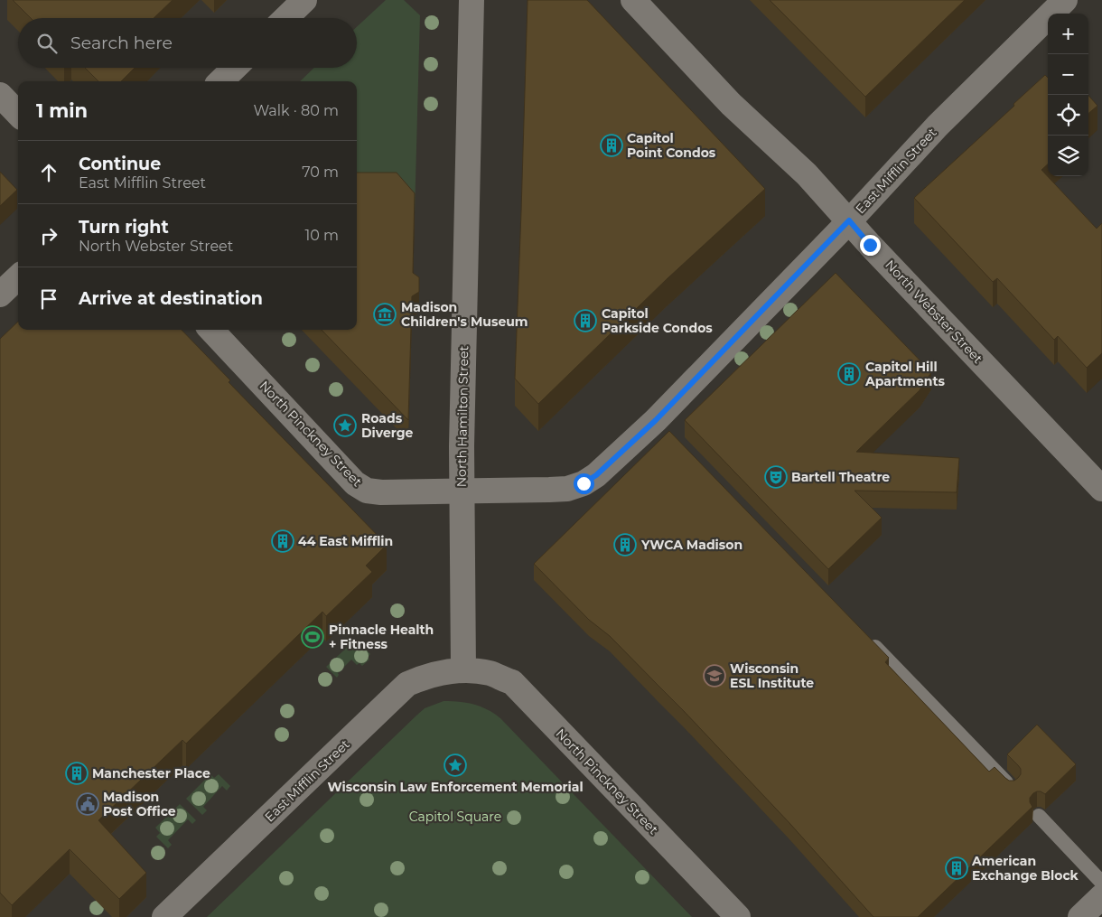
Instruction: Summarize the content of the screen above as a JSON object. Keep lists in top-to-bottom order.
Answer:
{
  "streets": {
    "street": [
      "East Mifflin Street",
      "North Webster Street",
      "North Hamilton Street",
      "North Pinckney Street"
    ]
  },
  "crossings": [
    ["East Mifflin Street", "North Webster Street"],
    ["East Mifflin Street", "North Hamilton Street"],
    ["East Mifflin Street", "North Pinckney Street"],
    ["North Hamilton Street", "North Pinckney Street"]
  ],
  "parks": ["Capitol Square"],
  "places": {
    "building": [
      "Capitol Point Condos",
      "Capitol Parkside Condos",
      "Capitol Hill Apartments",
      "44 East Mifflin",
      "YWCA Madison",
      "Manchester Place",
      "American Exchange Block"
    ],
    "museum": ["Madison Children's Museum"],
    "place": ["Roads Diverge", "Wisconsin Law Enforcement Memorial"],
    "theatre": ["Bartell Theatre"],
    "sports": ["Pinnacle Health + Fitness"],
    "school or university": ["Wisconsin ESL Institute"],
    "public building": ["Madison Post Office"]
  },
  "page": {
    "map_buttons": ["+", "−"],
    "search": "Search here",
    "heading": ["1 min", "Walk · 80 m"],
    "list": [
      ["Continue", "East Mifflin Street", "70 m"],
      ["Turn right", "North Webster Street", "10 m"],
      "Arrive at destination"
    ]
  }
}
